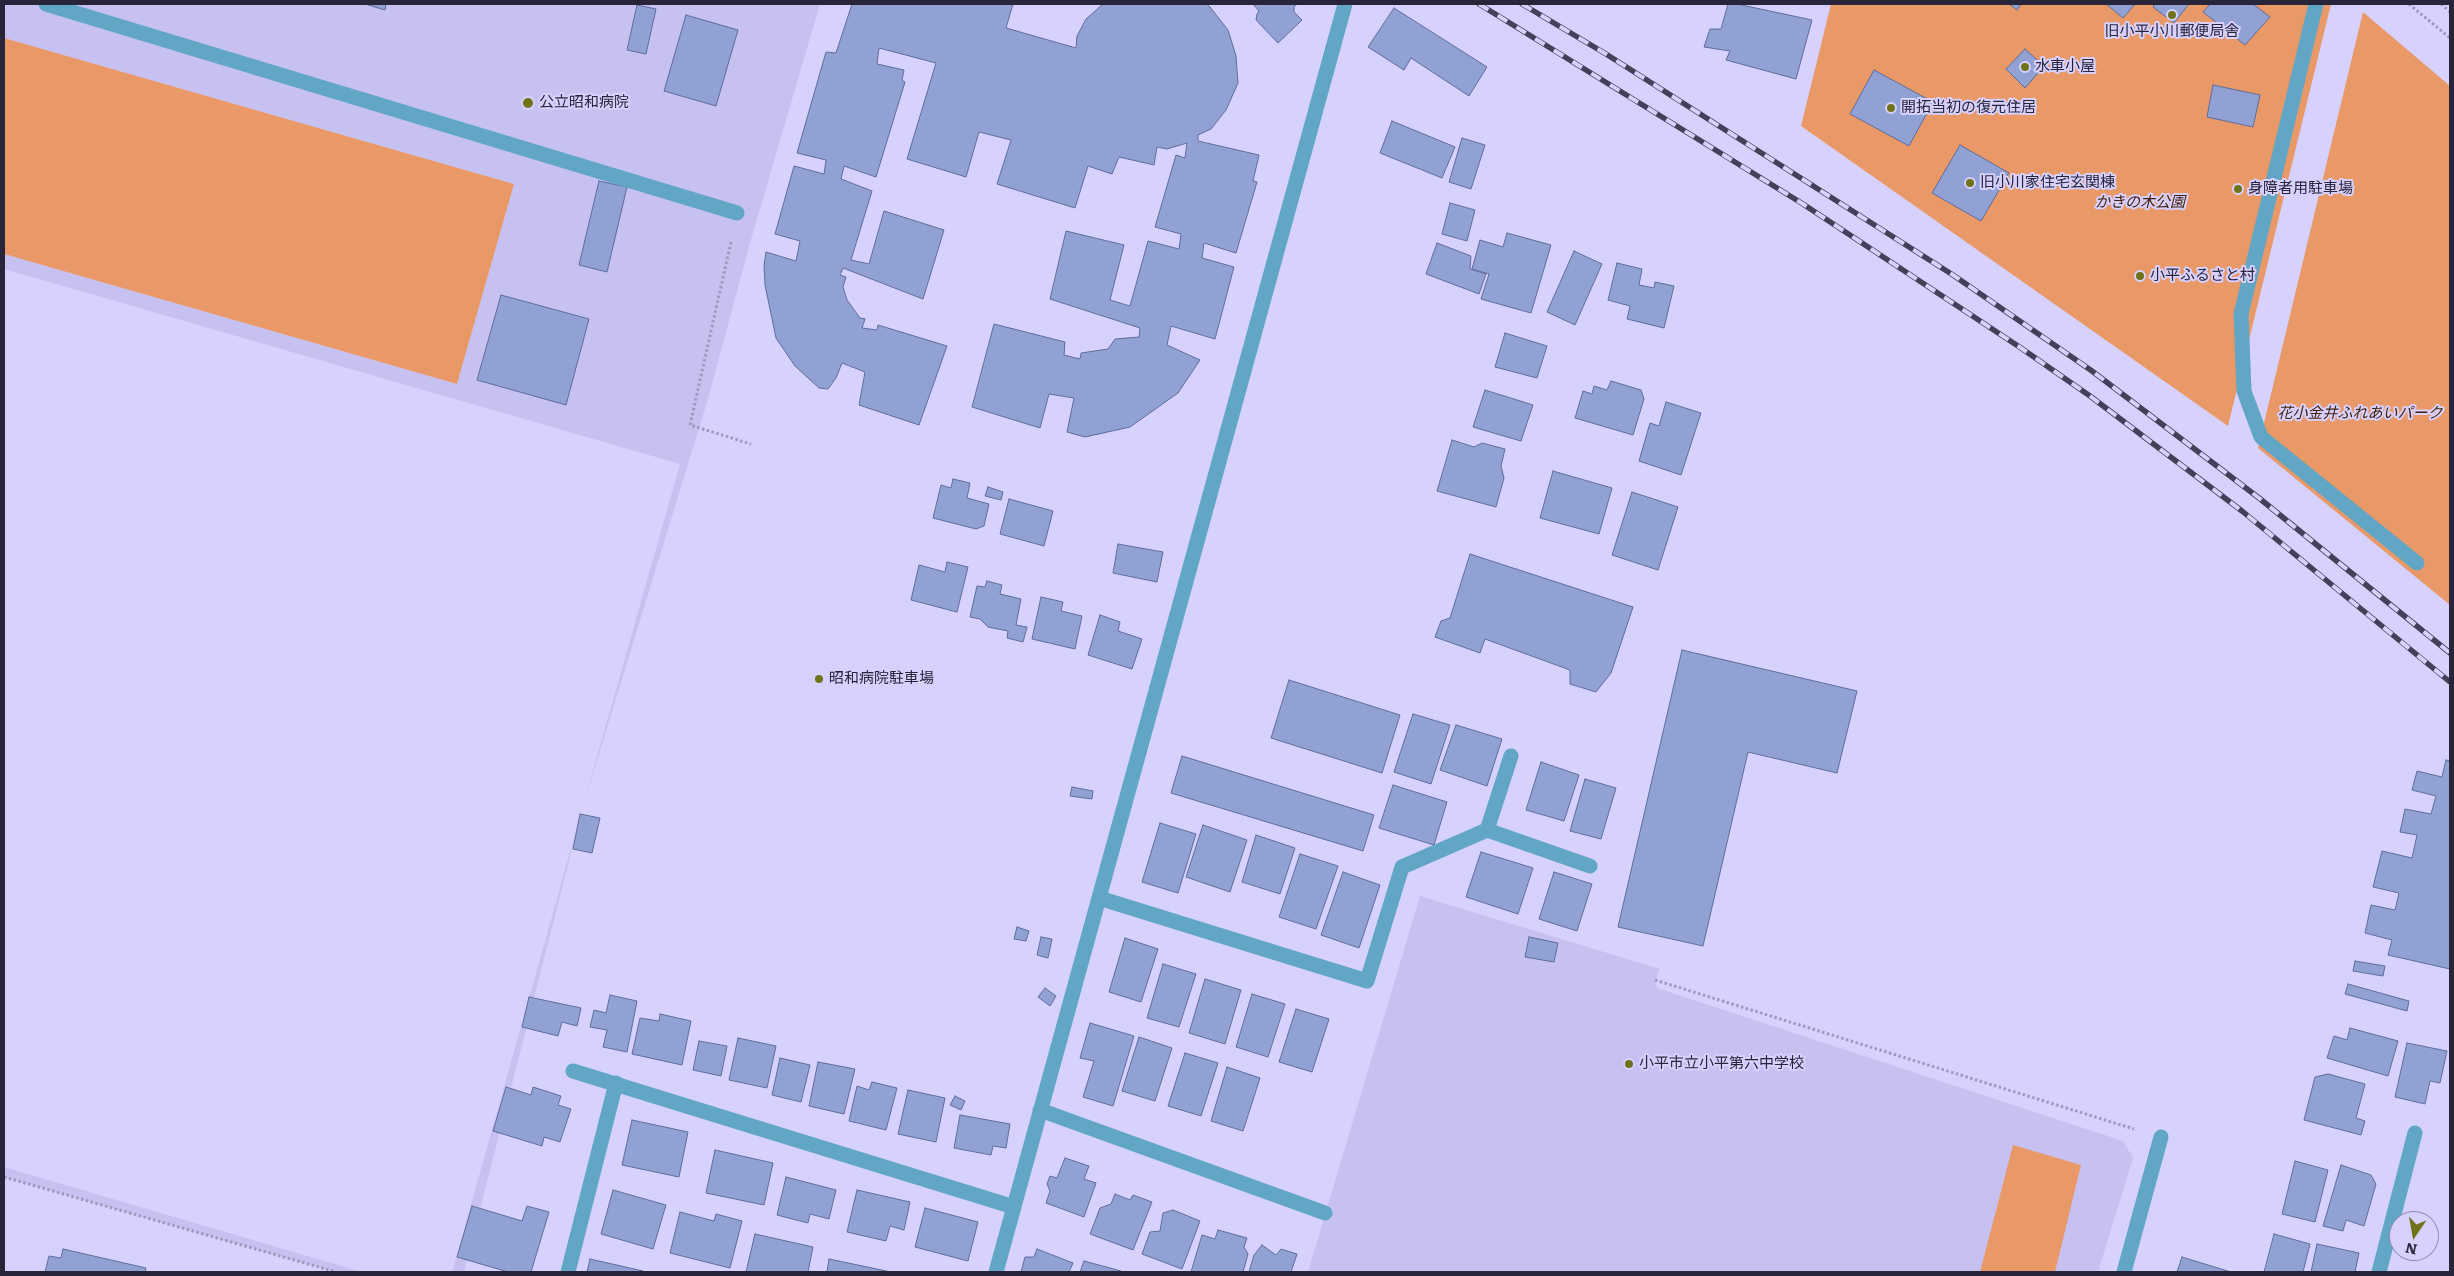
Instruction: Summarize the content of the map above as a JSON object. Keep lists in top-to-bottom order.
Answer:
{
  "parks": ["かきの木公園", "花小金井ふれあいパーク"],
  "places": [
    "旧小平小川郵便局舎",
    "水車小屋",
    "公立昭和病院",
    "開拓当初の復元住居",
    "旧小川家住宅玄関棟",
    "身障者用駐車場",
    "小平ふるさと村",
    "昭和病院駐車場",
    "小平市立小平第六中学校"
  ],
  "north": "bottom"
}
